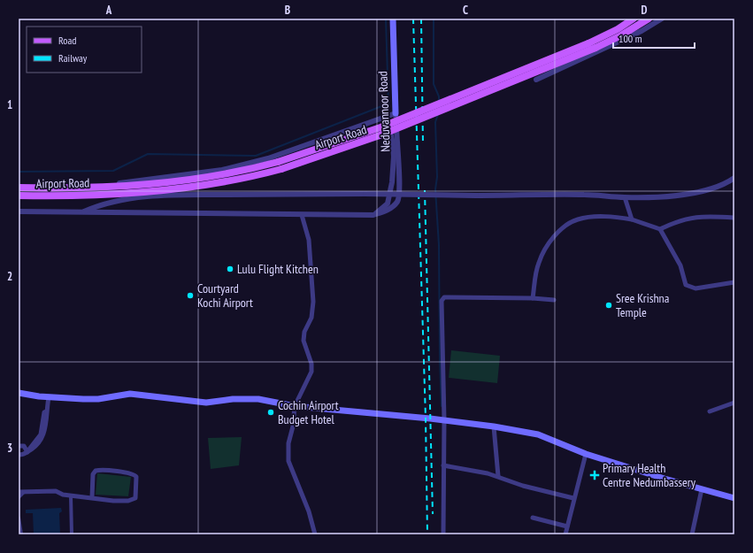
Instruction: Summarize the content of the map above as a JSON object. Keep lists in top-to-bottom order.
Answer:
{
  "streets": {
    "main road": ["Neduvannoor Road", "Airport Road"]
  },
  "places": {
    "other": [
      "Lulu Flight Kitchen",
      "Courtyard Kochi Airport",
      "Sree Krishna Temple",
      "Cochin Airport Budget Hotel"
    ],
    "health": ["Primary Health Centre Nedumbassery"]
  },
  "legend": ["Road", "Railway"],
  "scale_bar": "100 m",
  "grid": {
    "columns": [
      "A",
      "B",
      "C",
      "D"
    ],
    "rows": ["1", "2", "3"]
  }
}
